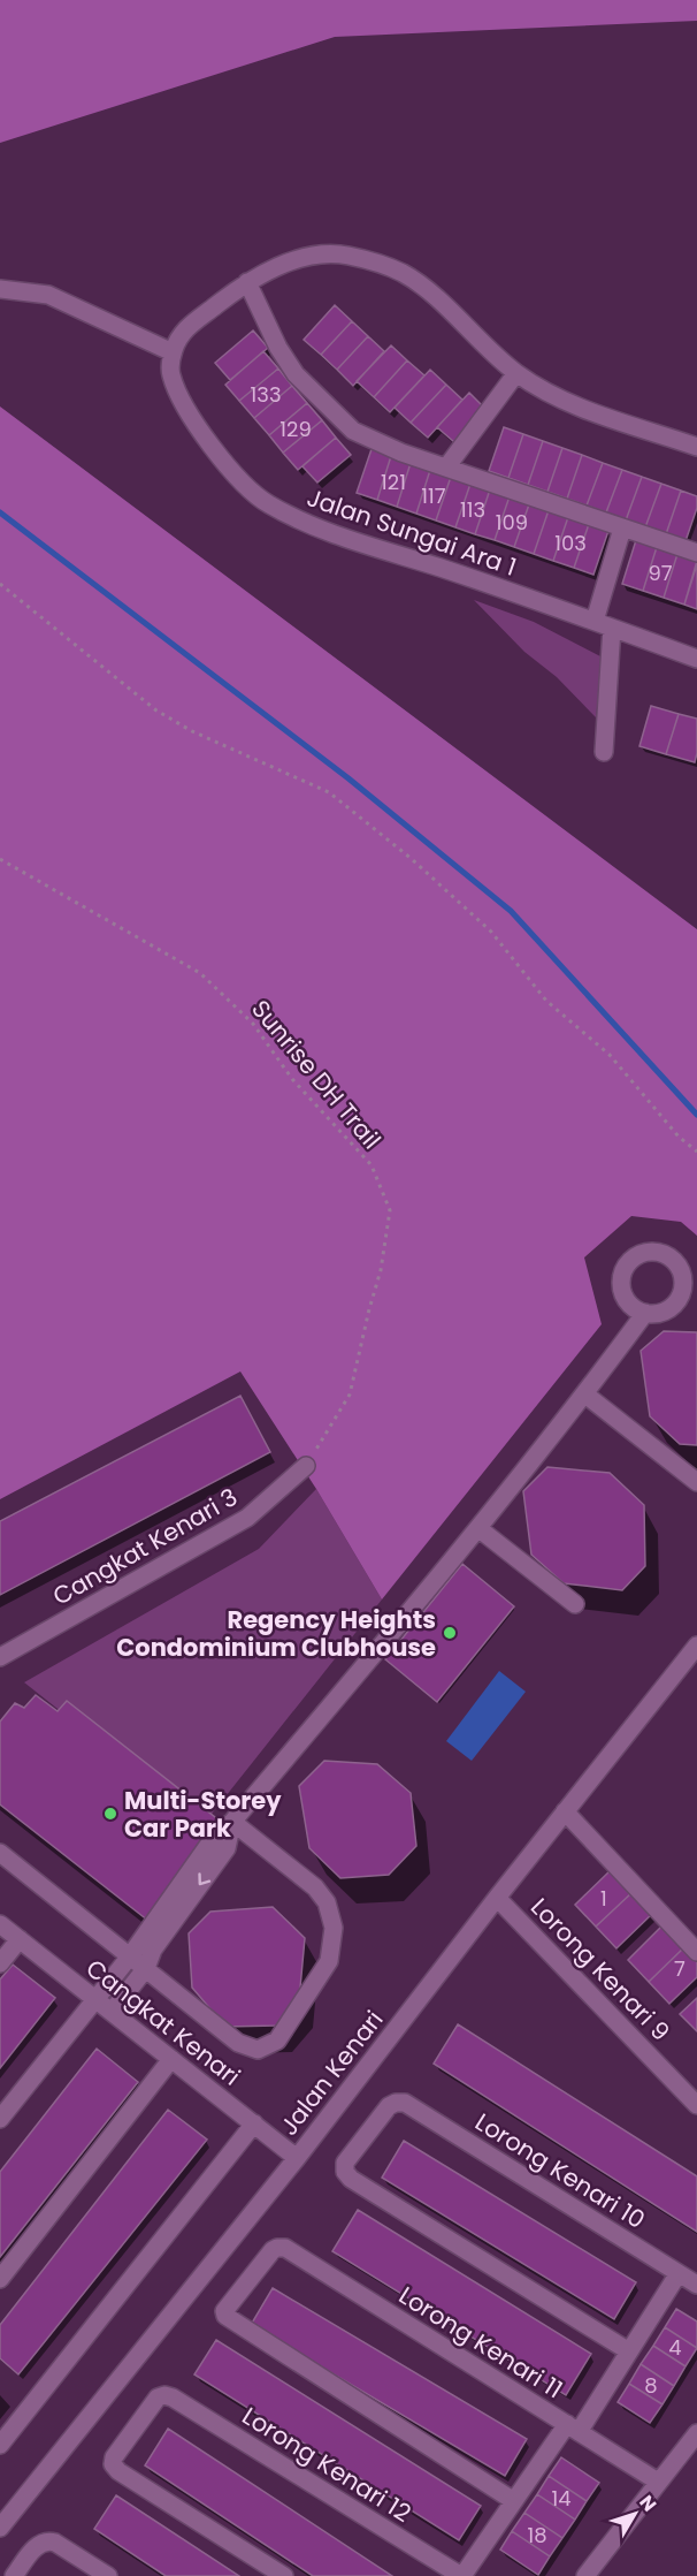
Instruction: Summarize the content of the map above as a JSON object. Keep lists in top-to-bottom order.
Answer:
{
  "streets": {
    "street": [
      "Jalan Sungai Ara 1",
      "Cangkat Kenari 3",
      "Lorong Kenari 9",
      "Cangkat Kenari",
      "Jalan Kenari",
      "Lorong Kenari 10",
      "Lorong Kenari 11",
      "Lorong Kenari 12"
    ],
    "path": ["Sunrise DH Trail"]
  },
  "crossings": [
    ["Sunrise DH Trail", "Cangkat Kenari 3"],
    ["Lorong Kenari 9", "Jalan Kenari"],
    ["Cangkat Kenari", "Jalan Kenari"]
  ],
  "places": ["Regency Heights Condominium Clubhouse", "Multi-Storey Car Park"],
  "house_numbers": [
    "133",
    "129",
    "121",
    "117",
    "113",
    "109",
    "103",
    "97",
    "1",
    "7",
    "4",
    "8",
    "14",
    "18"
  ],
  "north": "top right"
}
